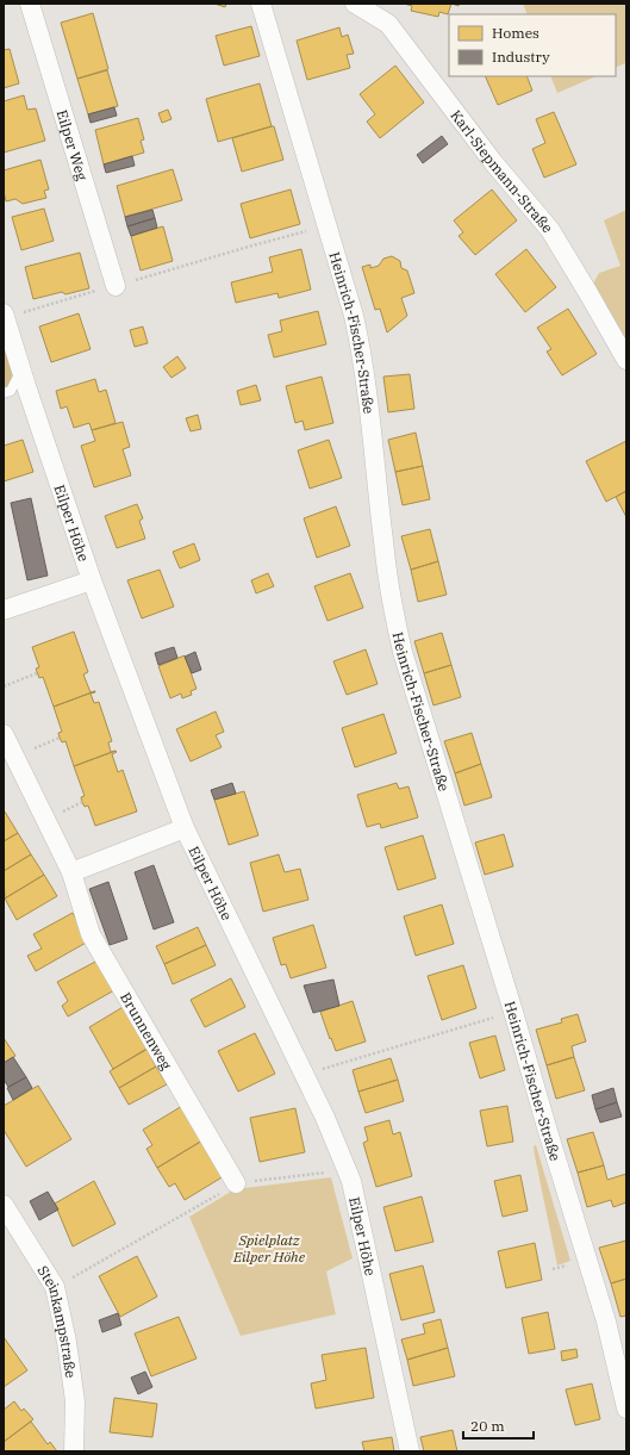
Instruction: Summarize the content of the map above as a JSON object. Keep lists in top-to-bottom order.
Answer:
{
  "streets": {
    "street": [
      "Eilper Weg",
      "Karl-Siepmann-Straße",
      "Heinrich-Fischer-Straße",
      "Eilper Höhe",
      "Brunnenweg",
      "Steinkampstraße"
    ]
  },
  "parks": ["Spielplatz Eilper Höhe"],
  "legend": ["Homes", "Industry"],
  "scale_bar": "20 m"
}
